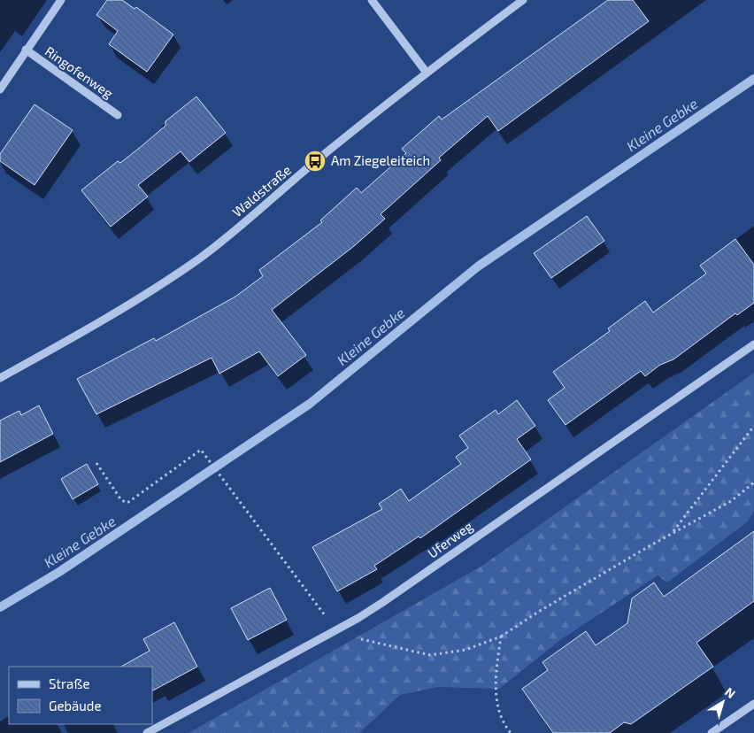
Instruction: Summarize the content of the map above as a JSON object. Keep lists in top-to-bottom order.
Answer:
{
  "streets": {
    "street": ["Ringofenweg", "Waldstraße", "Uferweg"]
  },
  "water": ["Kleine Gebke"],
  "places": {
    "bus stop": ["Am Ziegeleiteich"]
  },
  "legend": ["Straße", "Gebäude"],
  "north": "top right"
}
